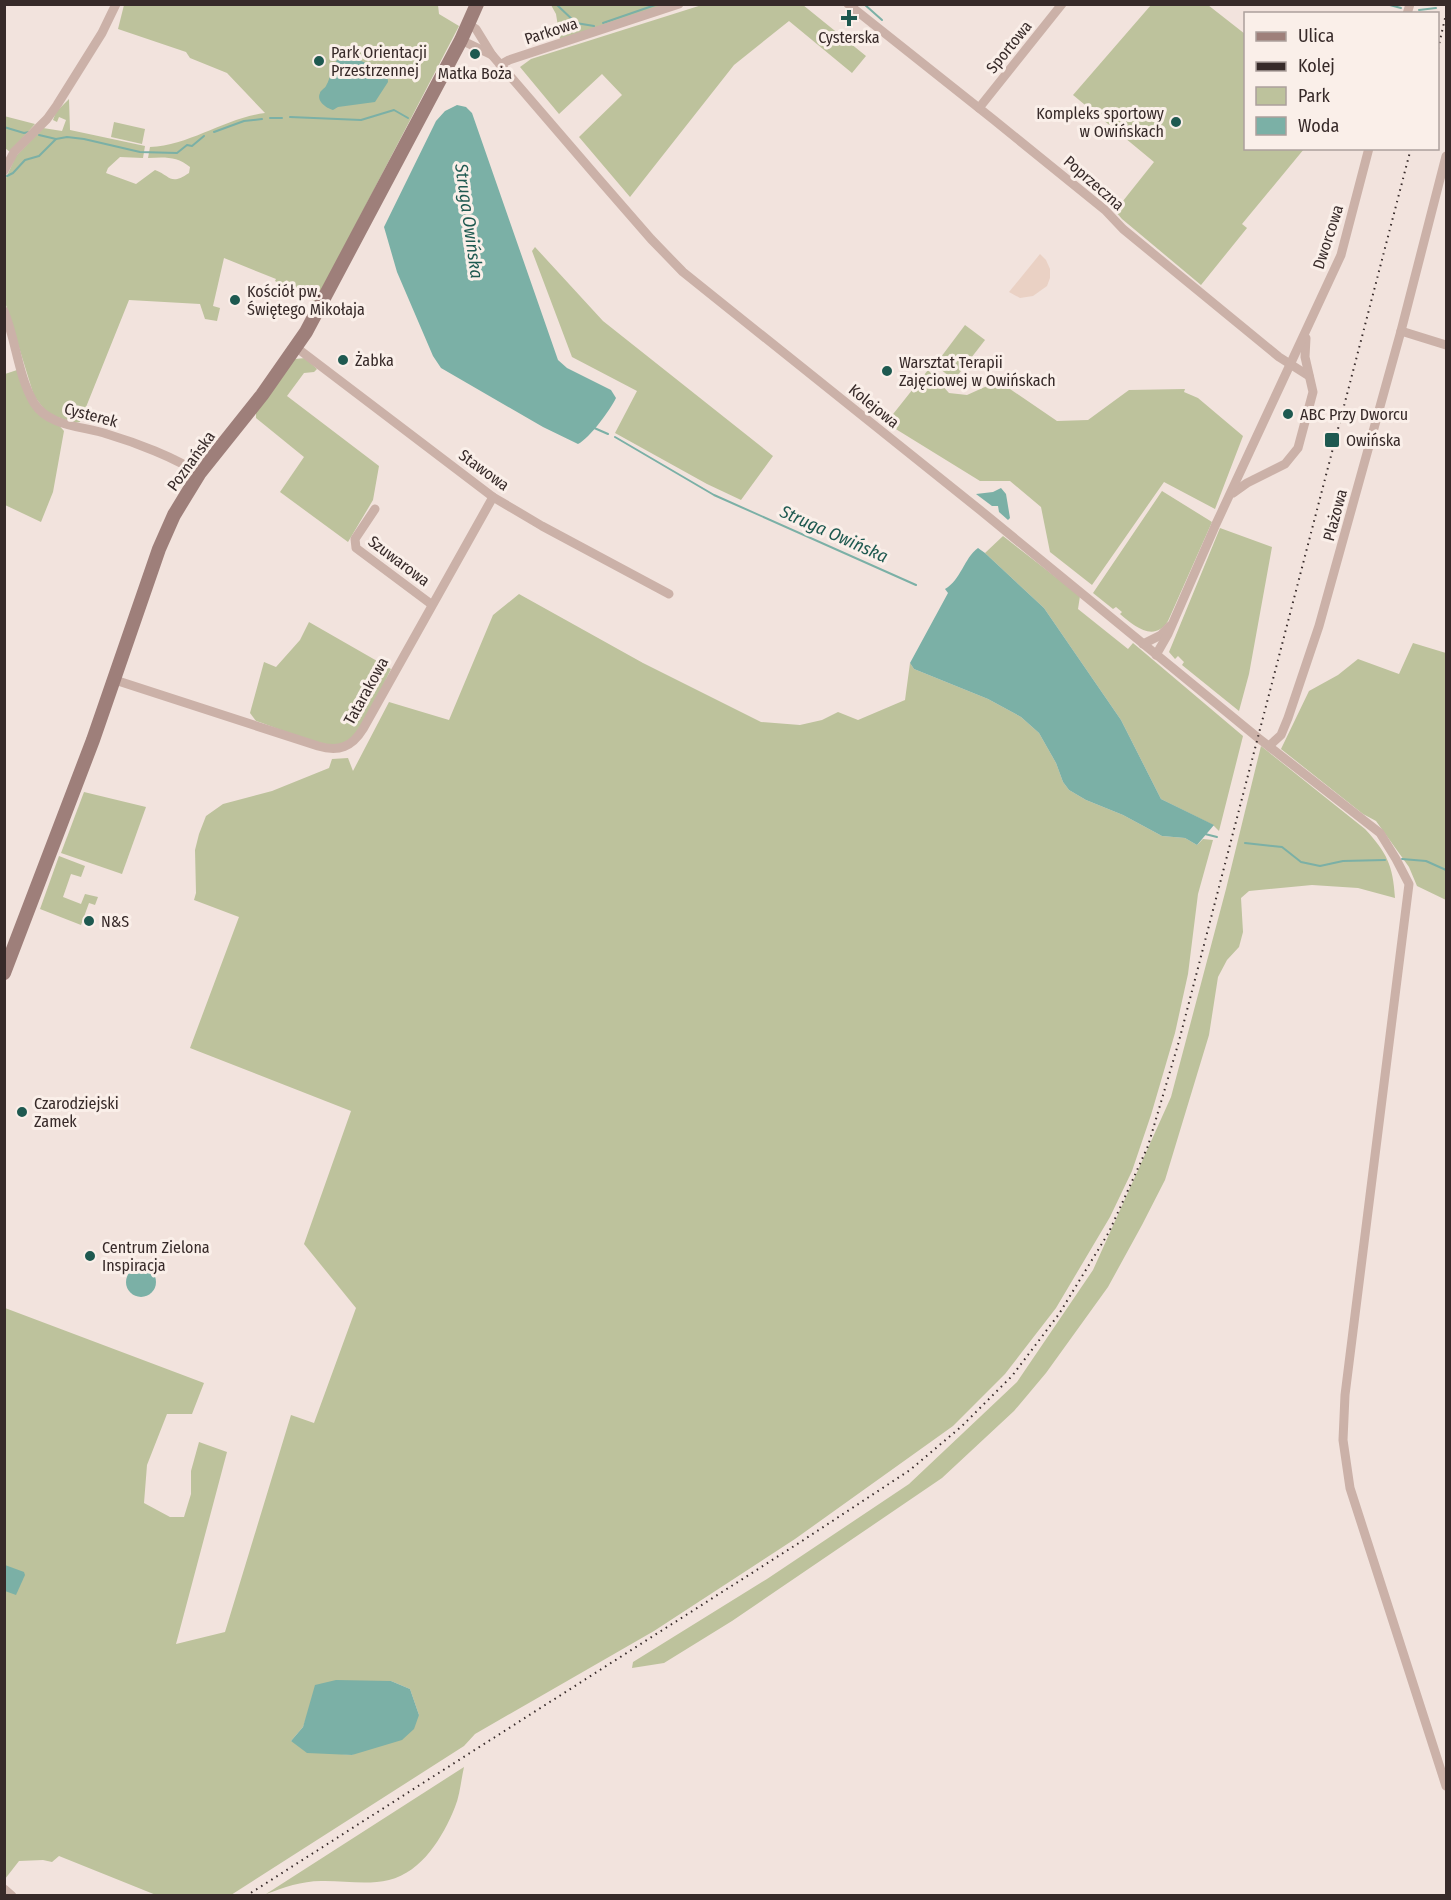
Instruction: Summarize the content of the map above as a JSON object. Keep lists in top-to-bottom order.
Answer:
{
  "streets": {
    "main road": ["Poznańska"],
    "street": [
      "Parkowa",
      "Sportowa",
      "Poprzeczna",
      "Dworcowa",
      "Kolejowa",
      "Cysterek",
      "Stawowa",
      "Plażowa",
      "Szuwarowa",
      "Tatarakowa"
    ]
  },
  "crossings": [
    ["Parkowa", "Kolejowa"],
    ["Sportowa", "Poprzeczna"],
    ["Poprzeczna", "Dworcowa"],
    ["Dworcowa", "Kolejowa"],
    ["Kolejowa", "Poznańska"],
    ["Kolejowa", "Plażowa"],
    ["Cysterek", "Poznańska"],
    ["Poznańska", "Stawowa"],
    ["Poznańska", "Tatarakowa"],
    ["Stawowa", "Tatarakowa"],
    ["Szuwarowa", "Tatarakowa"]
  ],
  "water": ["Struga Owińska"],
  "places": {
    "health": ["Cysterska"],
    "other": [
      "Matka Boża",
      "Park Orientacji Przestrzennej",
      "Kompleks sportowy w Owińskach",
      "Kościół pw. Świętego Mikołaja",
      "Żabka",
      "Warsztat Terapii Zajęciowej w Owińskach",
      "ABC Przy Dworcu",
      "N&S",
      "Czarodziejski Zamek",
      "Centrum Zielona Inspiracja"
    ],
    "transit": ["Owińska"]
  },
  "legend": [
    "Ulica",
    "Kolej",
    "Park",
    "Woda"
  ]
}
